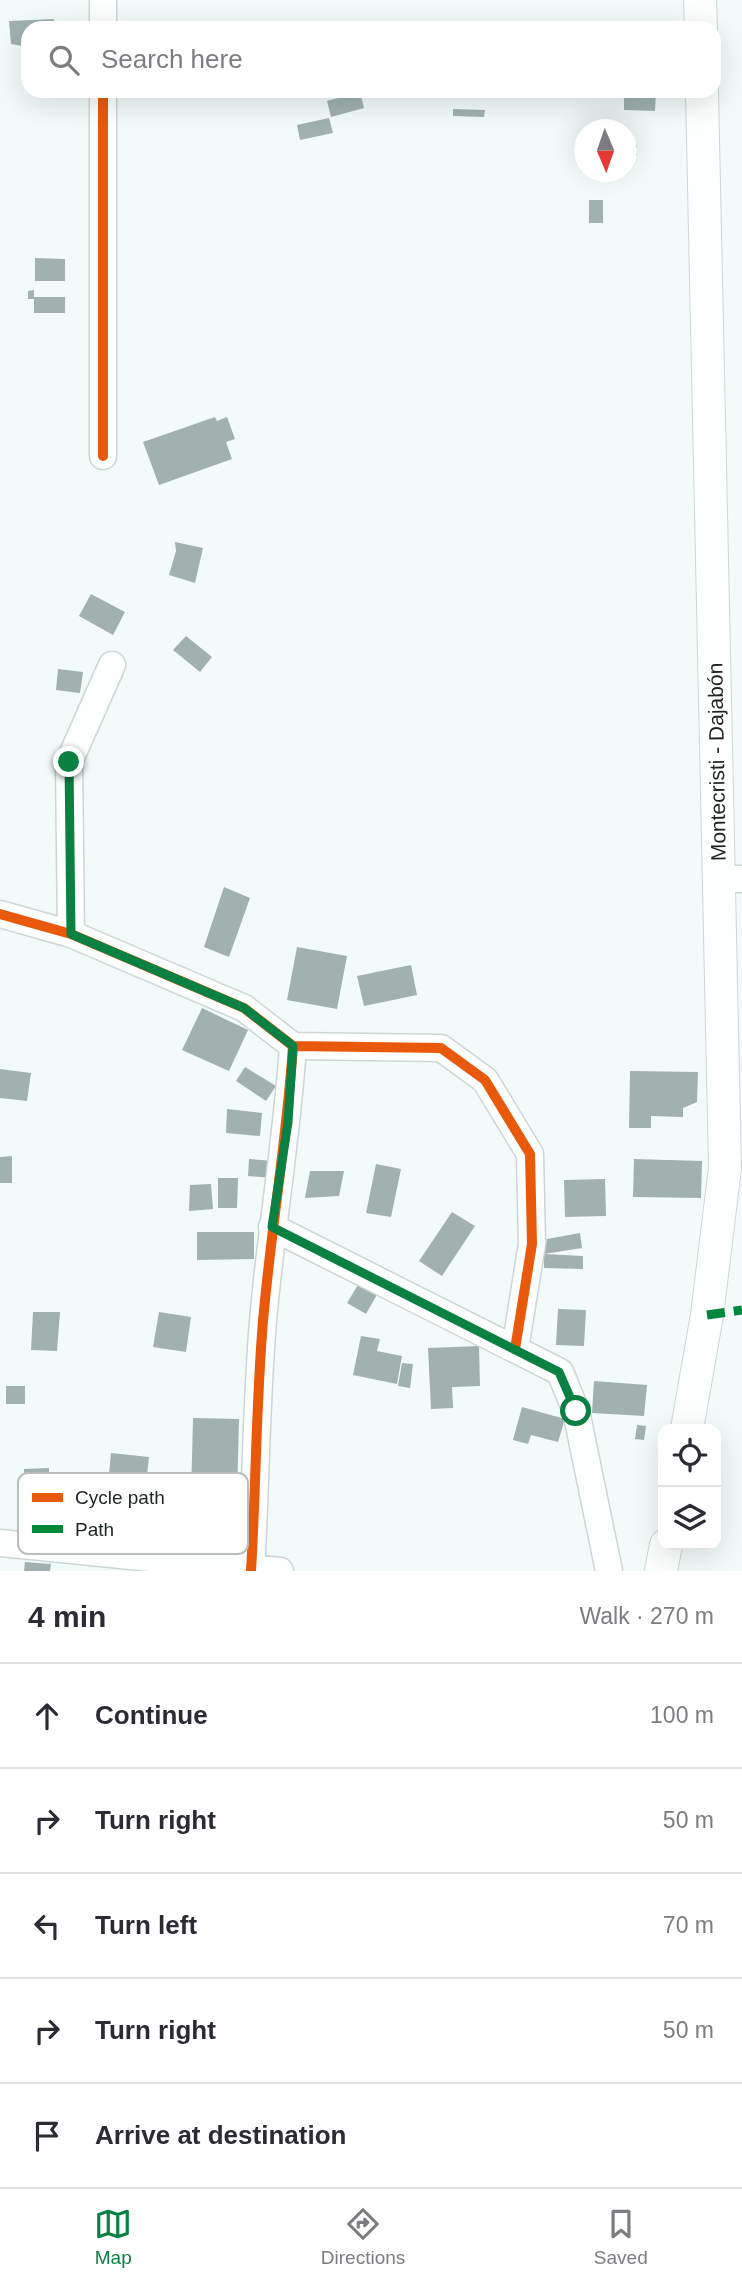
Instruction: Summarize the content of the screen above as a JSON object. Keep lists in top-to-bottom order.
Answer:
{
  "streets": {
    "main road": ["Montecristi - Dajabón"]
  },
  "legend": ["Cycle path", "Path"],
  "north": "bottom",
  "page": {
    "search": "Search here",
    "heading": ["4 min", "Walk · 270 m"],
    "list": [
      ["Continue", "100 m"],
      ["Turn right", "50 m"],
      ["Turn left", "70 m"],
      ["Turn right", "50 m"],
      "Arrive at destination"
    ],
    "nav": ["Map", "Directions", "Saved"]
  }
}
